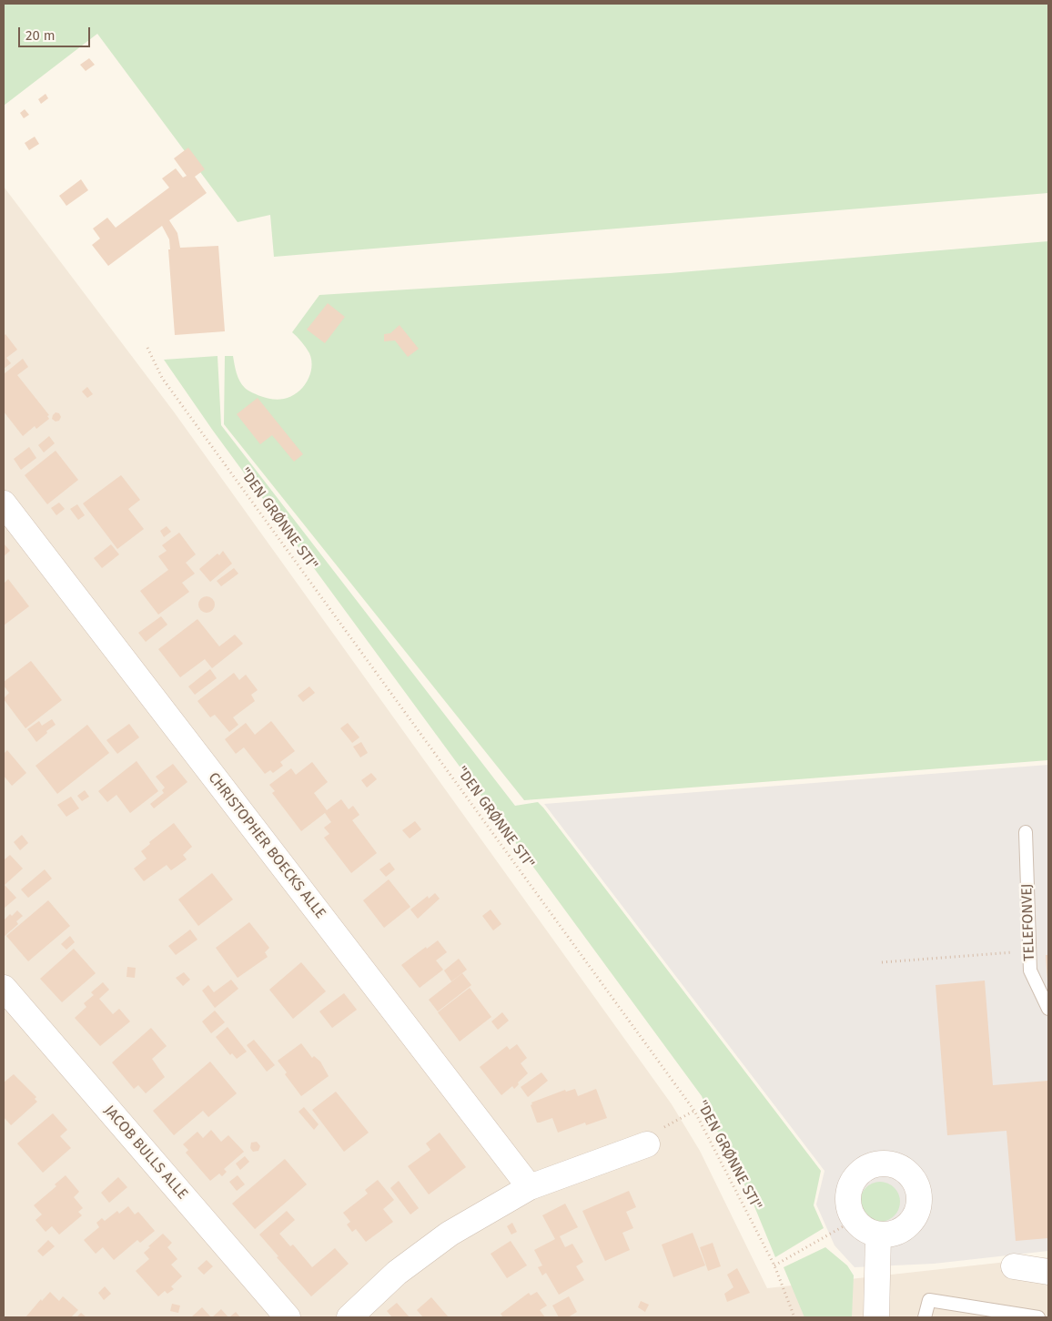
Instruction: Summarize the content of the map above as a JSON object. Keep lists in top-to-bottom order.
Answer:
{
  "streets": {
    "street": ["CHRISTOPHER BOECKS ALLE", "JACOB BULLS ALLE"],
    "lane": ["TELEFONVEJ"],
    "path": ["\"DEN GRØNNE STI\""]
  },
  "scale_bar": "20 m"
}
